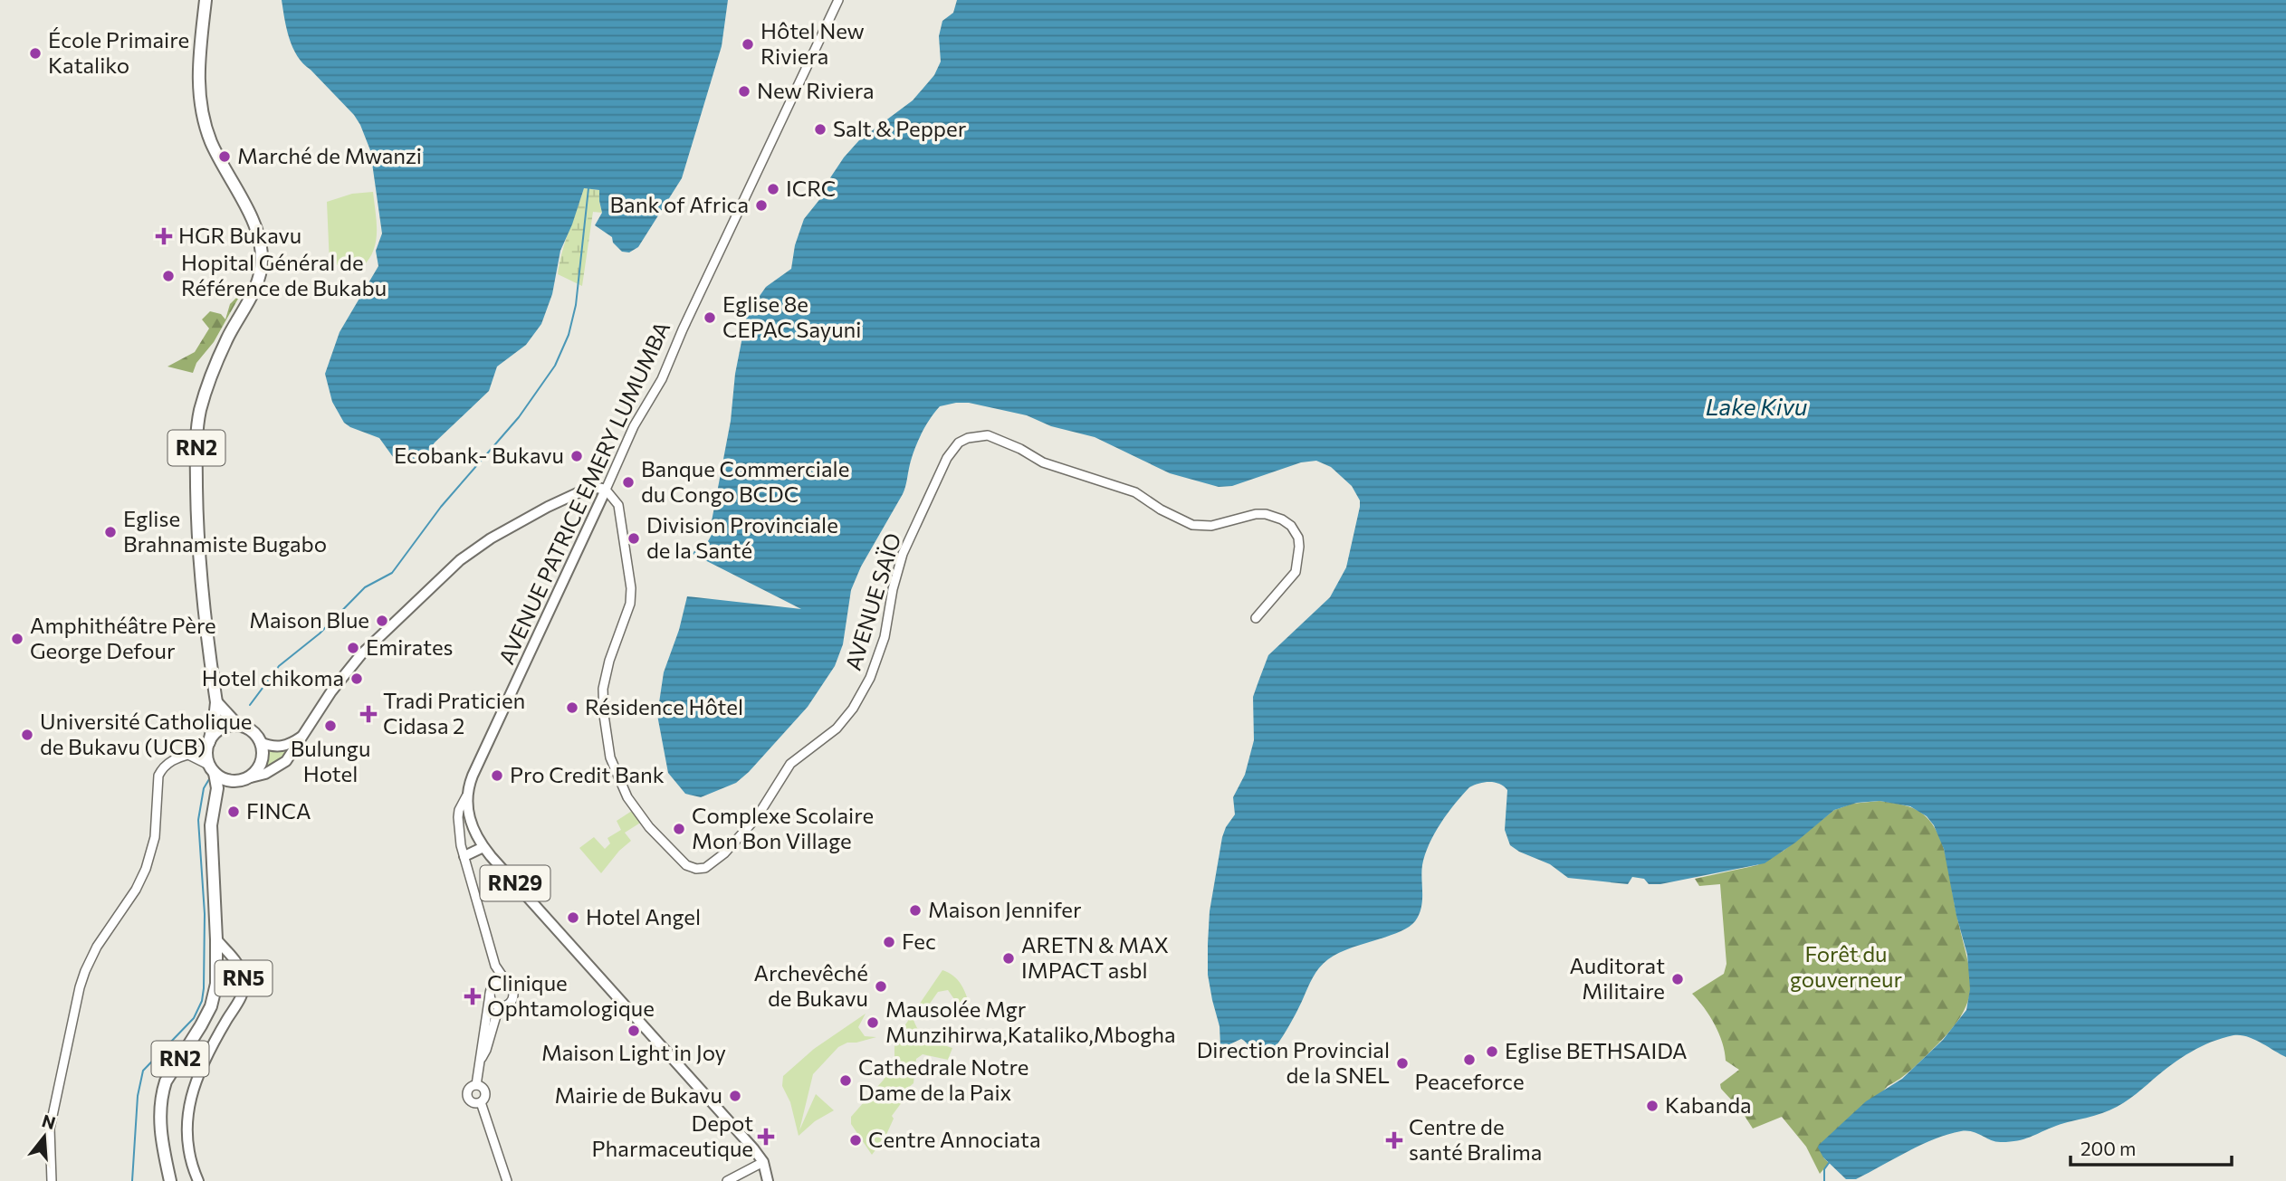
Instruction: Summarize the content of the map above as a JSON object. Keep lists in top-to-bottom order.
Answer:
{
  "streets": {
    "highway": ["RN2"],
    "main road": ["AVENUE PATRICE EMERY LUMUMBA", "RN29", "RN5"],
    "street": ["AVENUE SAÏO"]
  },
  "crossings": [
    ["RN2", "RN5"],
    ["AVENUE PATRICE EMERY LUMUMBA", "AVENUE SAÏO"],
    ["AVENUE PATRICE EMERY LUMUMBA", "RN29"]
  ],
  "water": ["Lake Kivu"],
  "parks": ["Forêt du gouverneur"],
  "places": {
    "other": [
      "Hôtel New Riviera",
      "École Primaire Kataliko",
      "New Riviera",
      "Salt & Pepper",
      "Marché de Mwanzi",
      "ICRC",
      "Bank of Africa",
      "Hopital Général de Référence de Bukabu",
      "Eglise 8e CEPAC Sayuni",
      "Ecobank- Bukavu",
      "Banque Commerciale du Congo BCDC",
      "Eglise Brahnamiste Bugabo",
      "Division Provinciale de la Santé",
      "Maison Blue",
      "Amphithéâtre Père George Defour",
      "Emirates",
      "Hotel chikoma",
      "Résidence Hôtel",
      "Bulungu Hotel",
      "Université Catholique de Bukavu (UCB)",
      "Pro Credit Bank",
      "FINCA",
      "Complexe Scolaire Mon Bon Village",
      "Maison Jennifer",
      "Hotel Angel",
      "Fec",
      "ARETN & MAX IMPACT asbl",
      "Auditorat Militaire",
      "Archevêché de Bukavu",
      "Mausolée Mgr Munzihirwa,Kataliko,Mbogha",
      "Maison Light in Joy",
      "Eglise BETHSAIDA",
      "Peaceforce",
      "Direction Provincial de la SNEL",
      "Cathedrale Notre Dame de la Paix",
      "Mairie de Bukavu",
      "Kabanda",
      "Centre Annociata"
    ],
    "health": [
      "HGR Bukavu",
      "Tradi Praticien Cidasa 2",
      "Clinique Ophtamologique",
      "Depot Pharmaceutique",
      "Centre de santé Bralima"
    ]
  },
  "scale_bar": "200 m",
  "north": "top"
}
